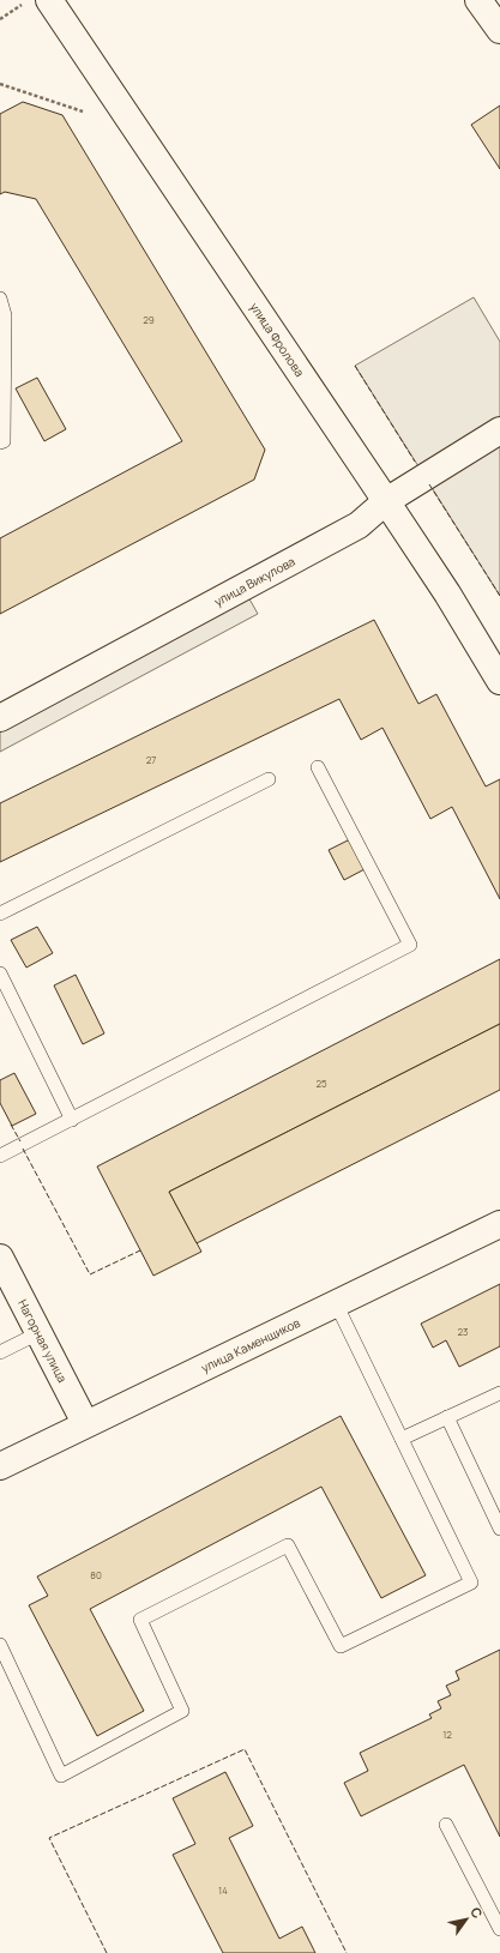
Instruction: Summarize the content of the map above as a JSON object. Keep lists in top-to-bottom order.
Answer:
{
  "streets": {
    "street": [
      "улица Фролова",
      "улица Викулова",
      "Нагорная улица",
      "улица Каменщиков"
    ]
  },
  "crossings": [
    ["улица Фролова", "улица Викулова"],
    ["Нагорная улица", "улица Каменщиков"]
  ],
  "house_numbers": [
    "29",
    "27",
    "25",
    "23",
    "80",
    "12",
    "14"
  ],
  "north": "top right"
}
